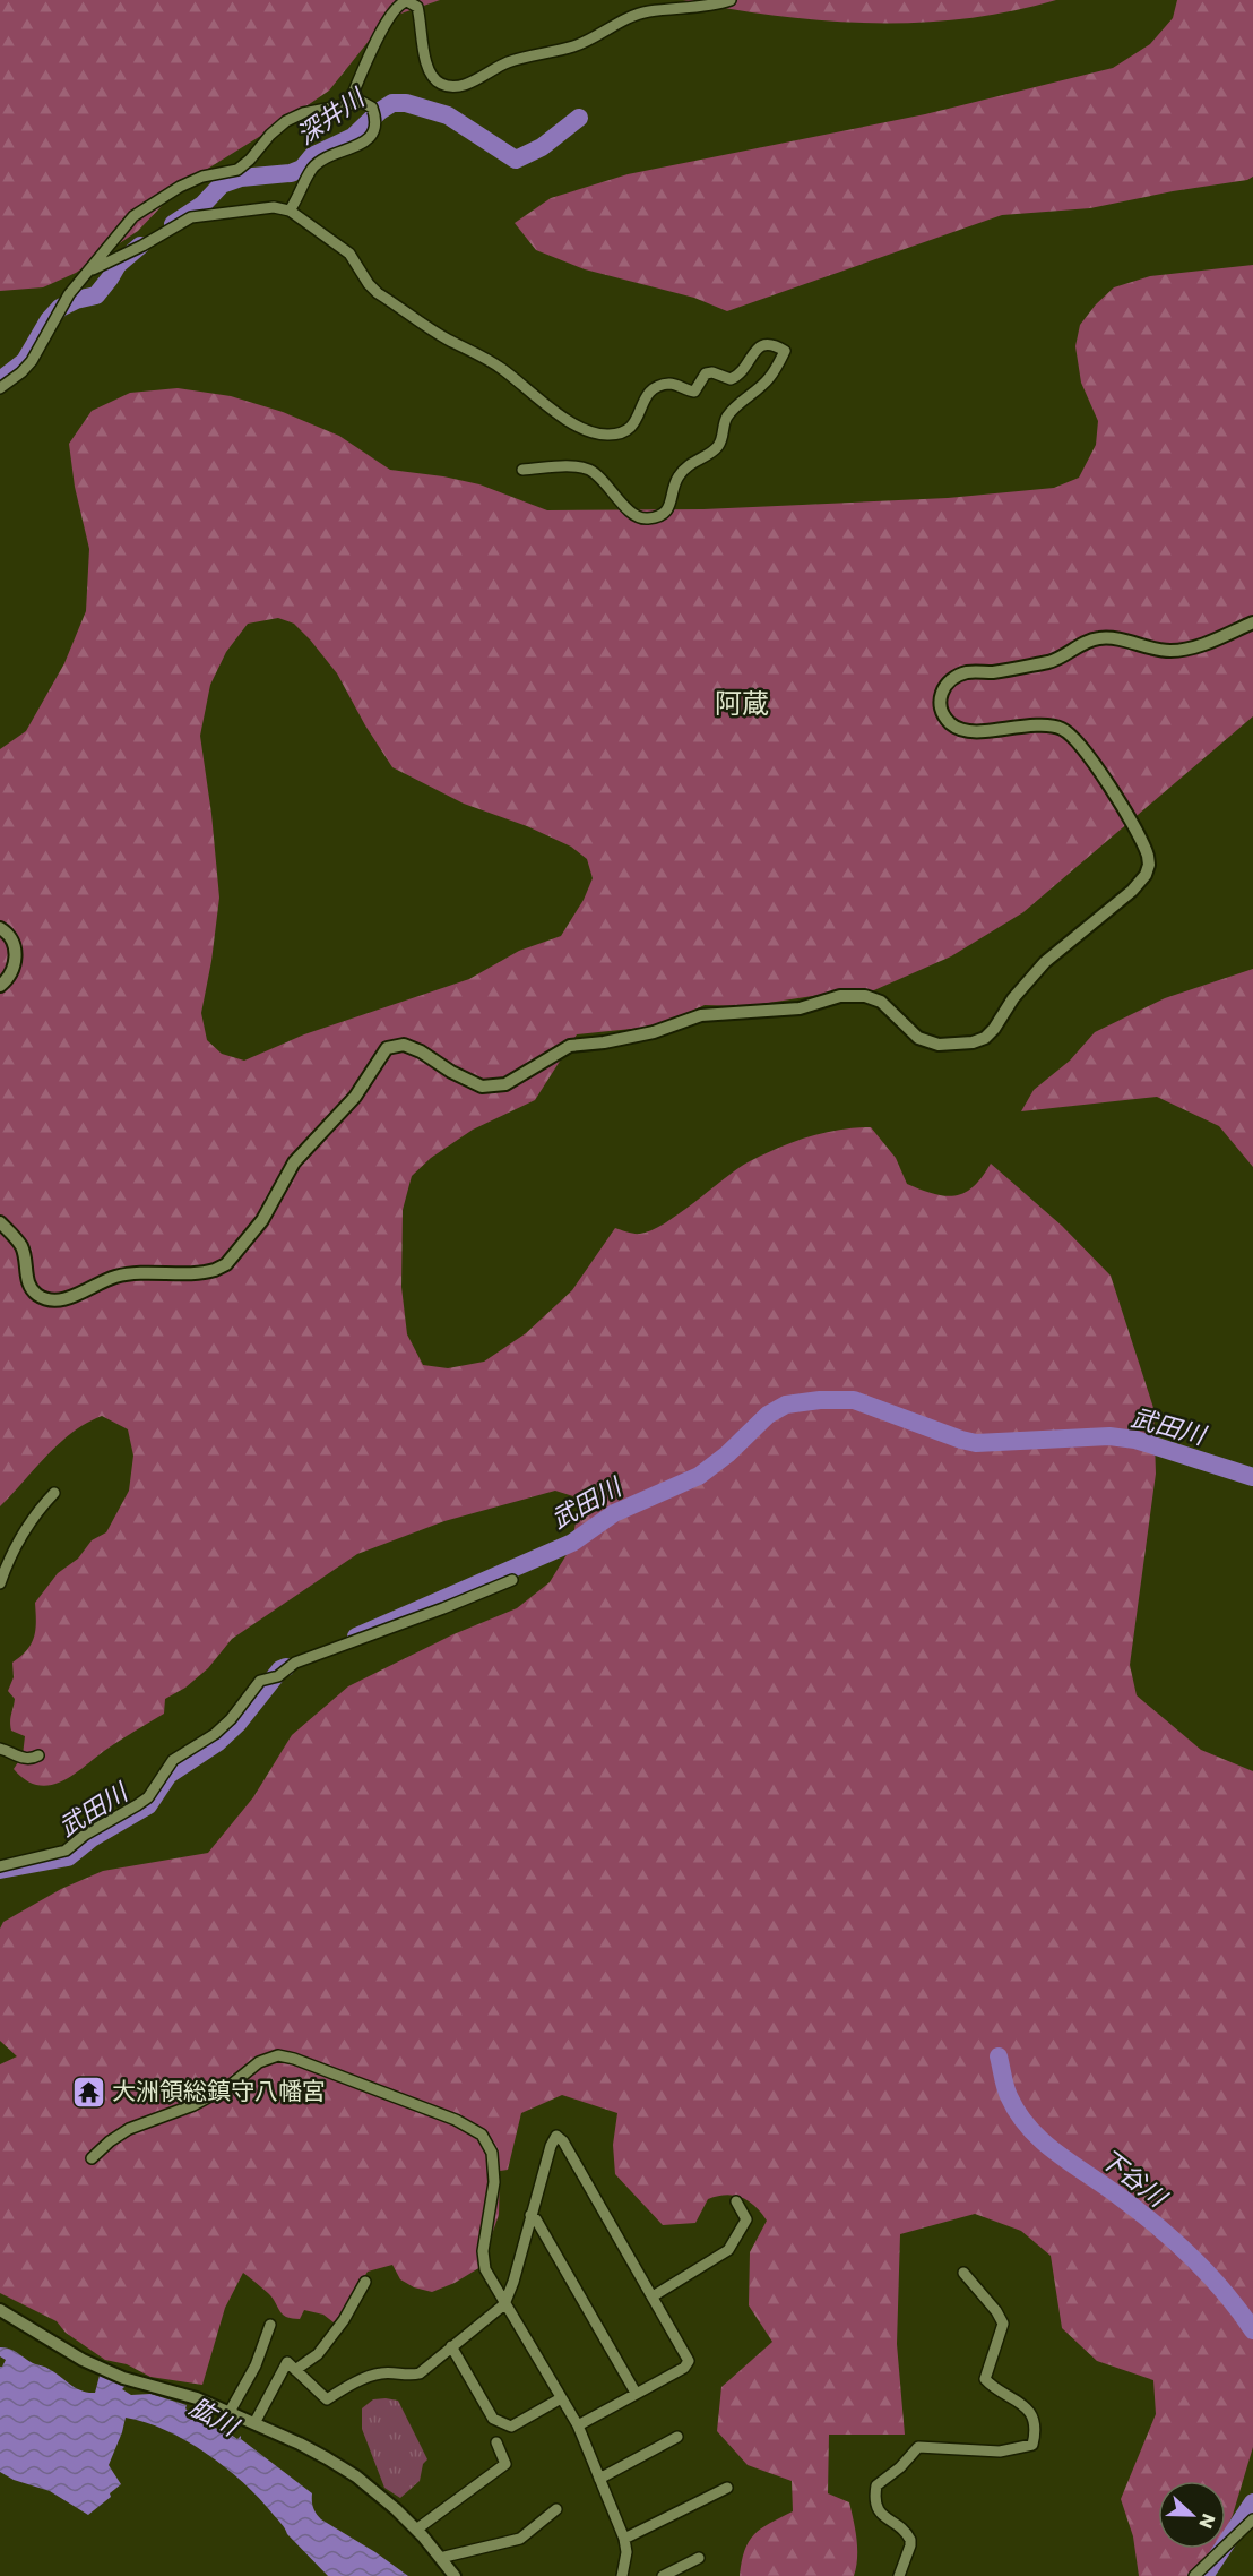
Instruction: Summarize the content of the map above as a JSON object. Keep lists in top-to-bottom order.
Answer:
{
  "districts": ["阿蔵"],
  "water": [
    "深井川",
    "武田川",
    "下谷川",
    "肱川"
  ],
  "places": {
    "temple": ["大洲領総鎮守八幡宮"]
  },
  "north": "right"
}
